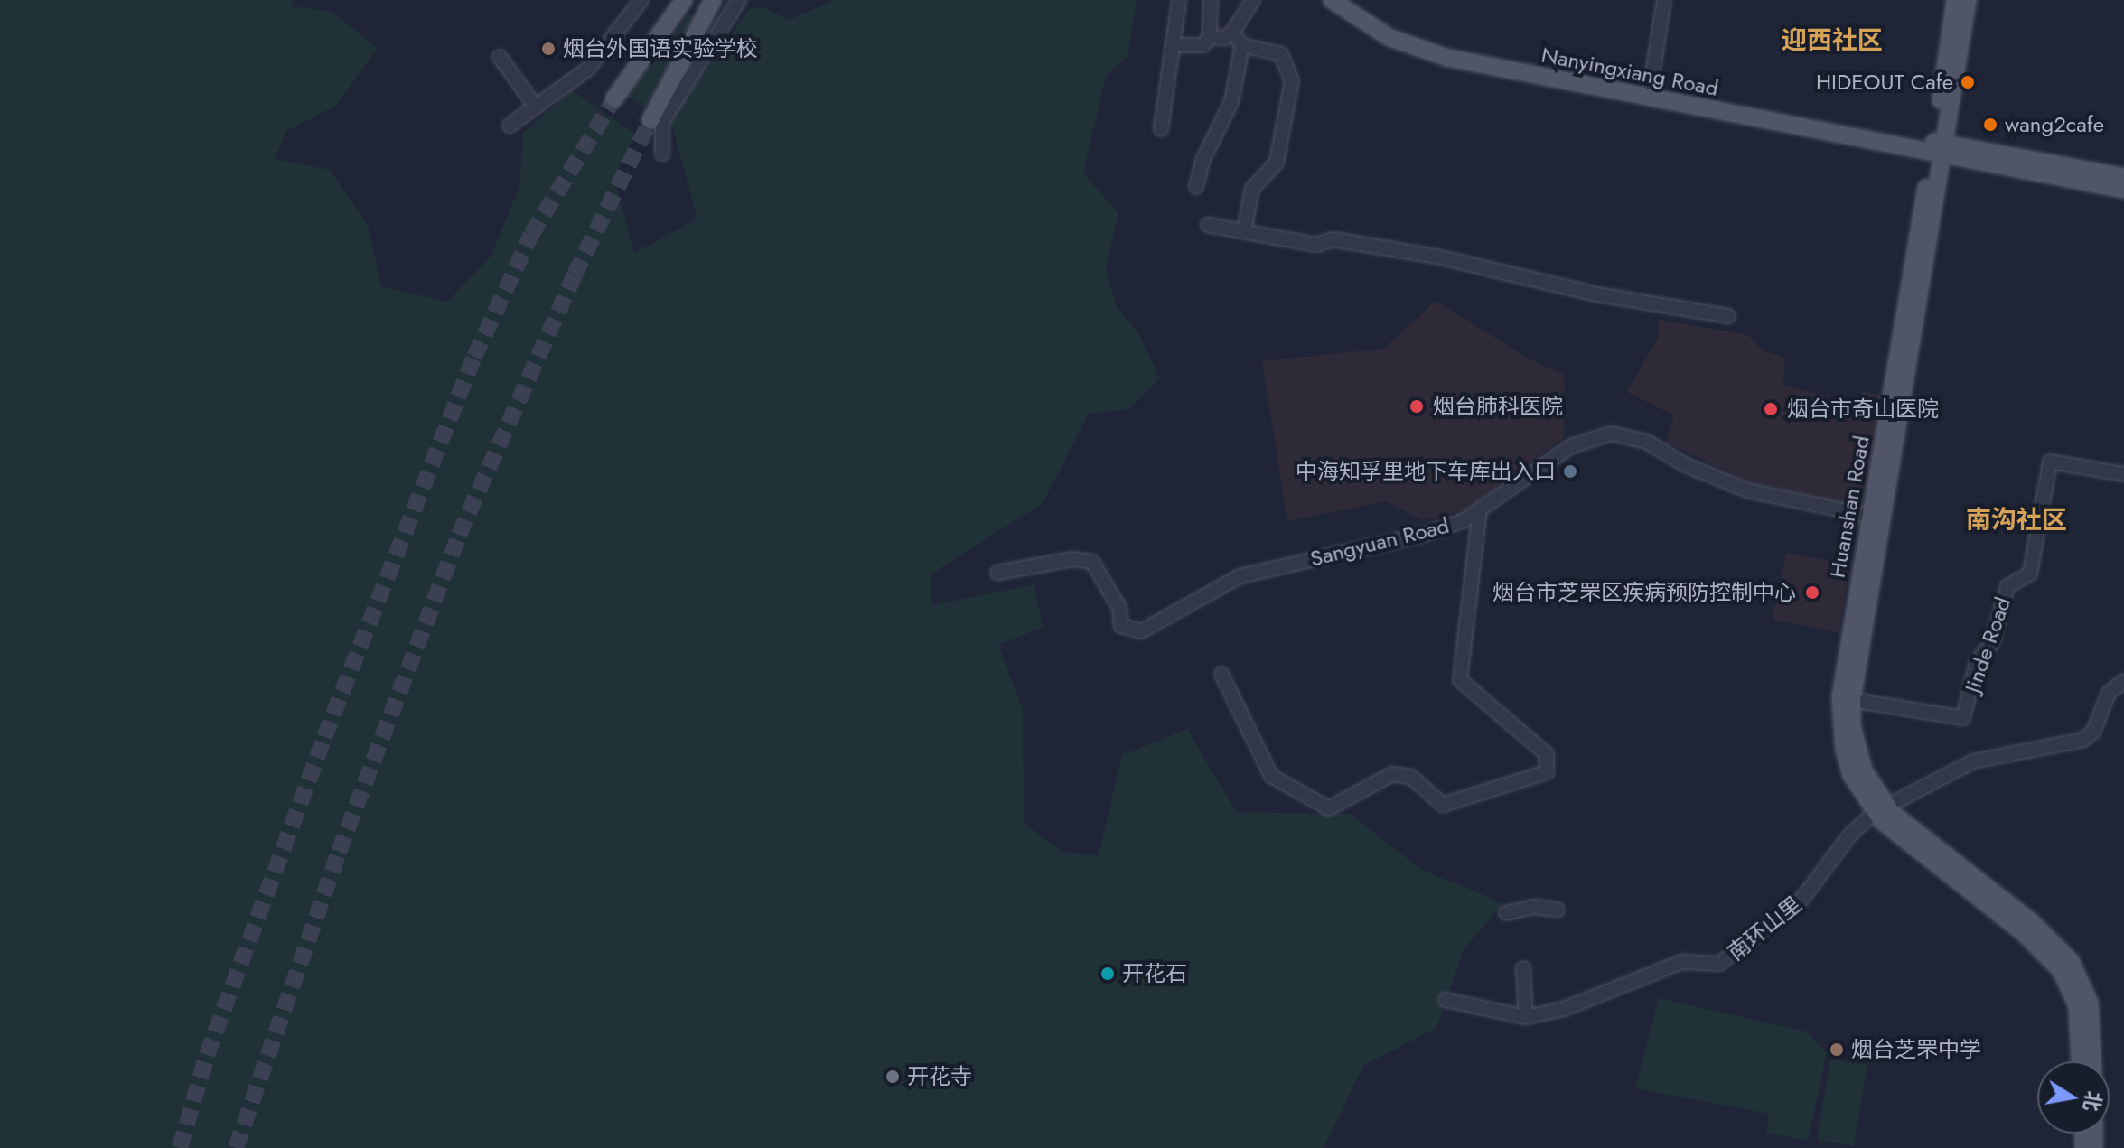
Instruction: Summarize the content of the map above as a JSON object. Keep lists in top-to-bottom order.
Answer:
{
  "streets": {
    "main road": ["Nanyingxiang Road", "Huanshan Road"],
    "street": ["Sangyuan Road", "Jinde Road", "南环山里"]
  },
  "crossings": [
    ["Nanyingxiang Road", "Huanshan Road"],
    ["Huanshan Road", "Sangyuan Road"],
    ["Huanshan Road", "Jinde Road"],
    ["Huanshan Road", "南环山里"]
  ],
  "districts": ["迎西社区", "南沟社区"],
  "places": [
    "烟台外国语实验学校",
    "HIDEOUT Cafe",
    "wang2cafe",
    "烟台肺科医院",
    "烟台市奇山医院",
    "中海知孚里地下车库出入口",
    "烟台市芝罘区疾病预防控制中心",
    "开花石",
    "烟台芝罘中学",
    "开花寺"
  ],
  "north": "right"
}
